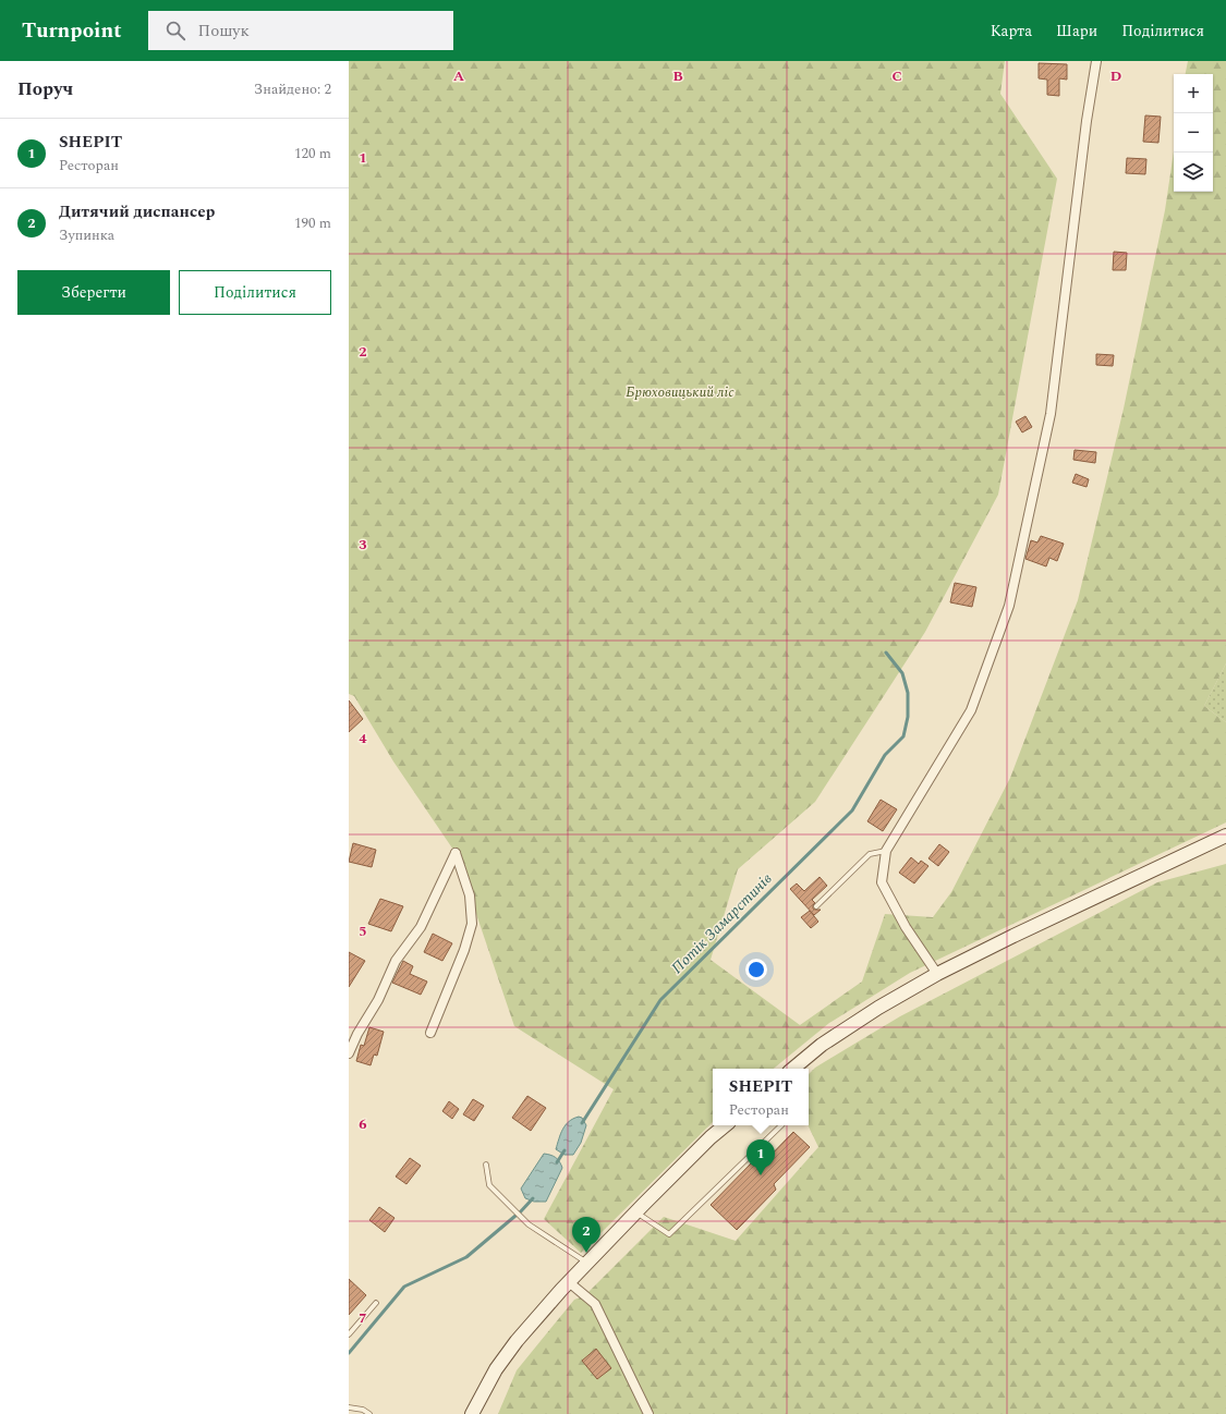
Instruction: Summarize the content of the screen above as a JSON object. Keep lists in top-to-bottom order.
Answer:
{
  "water": ["Потік Замарстинів"],
  "parks": ["Брюховицький ліс"],
  "page": {
    "header": "Turnpoint",
    "search": "Пошук",
    "nav": ["Карта", "Шари", "Поділитися"],
    "heading": ["Поруч", "Знайдено: 2"],
    "map_buttons": ["+", "−"],
    "list": [
      {
        "mark": "1",
        "name": "SHEPIT",
        "note": "Ресторан",
        "value": "120 m"
      },
      {
        "mark": "2",
        "name": "Дитячий диспансер",
        "note": "Зупинка",
        "value": "190 m"
      }
    ],
    "buttons": ["Зберегти", "Поділитися"],
    "popup": ["SHEPIT", "Ресторан"],
    "pins": ["1", "2"]
  },
  "grid": {
    "columns": [
      "A",
      "B",
      "C",
      "D"
    ],
    "rows": [
      "1",
      "2",
      "3",
      "4",
      "5",
      "6",
      "7"
    ]
  }
}
